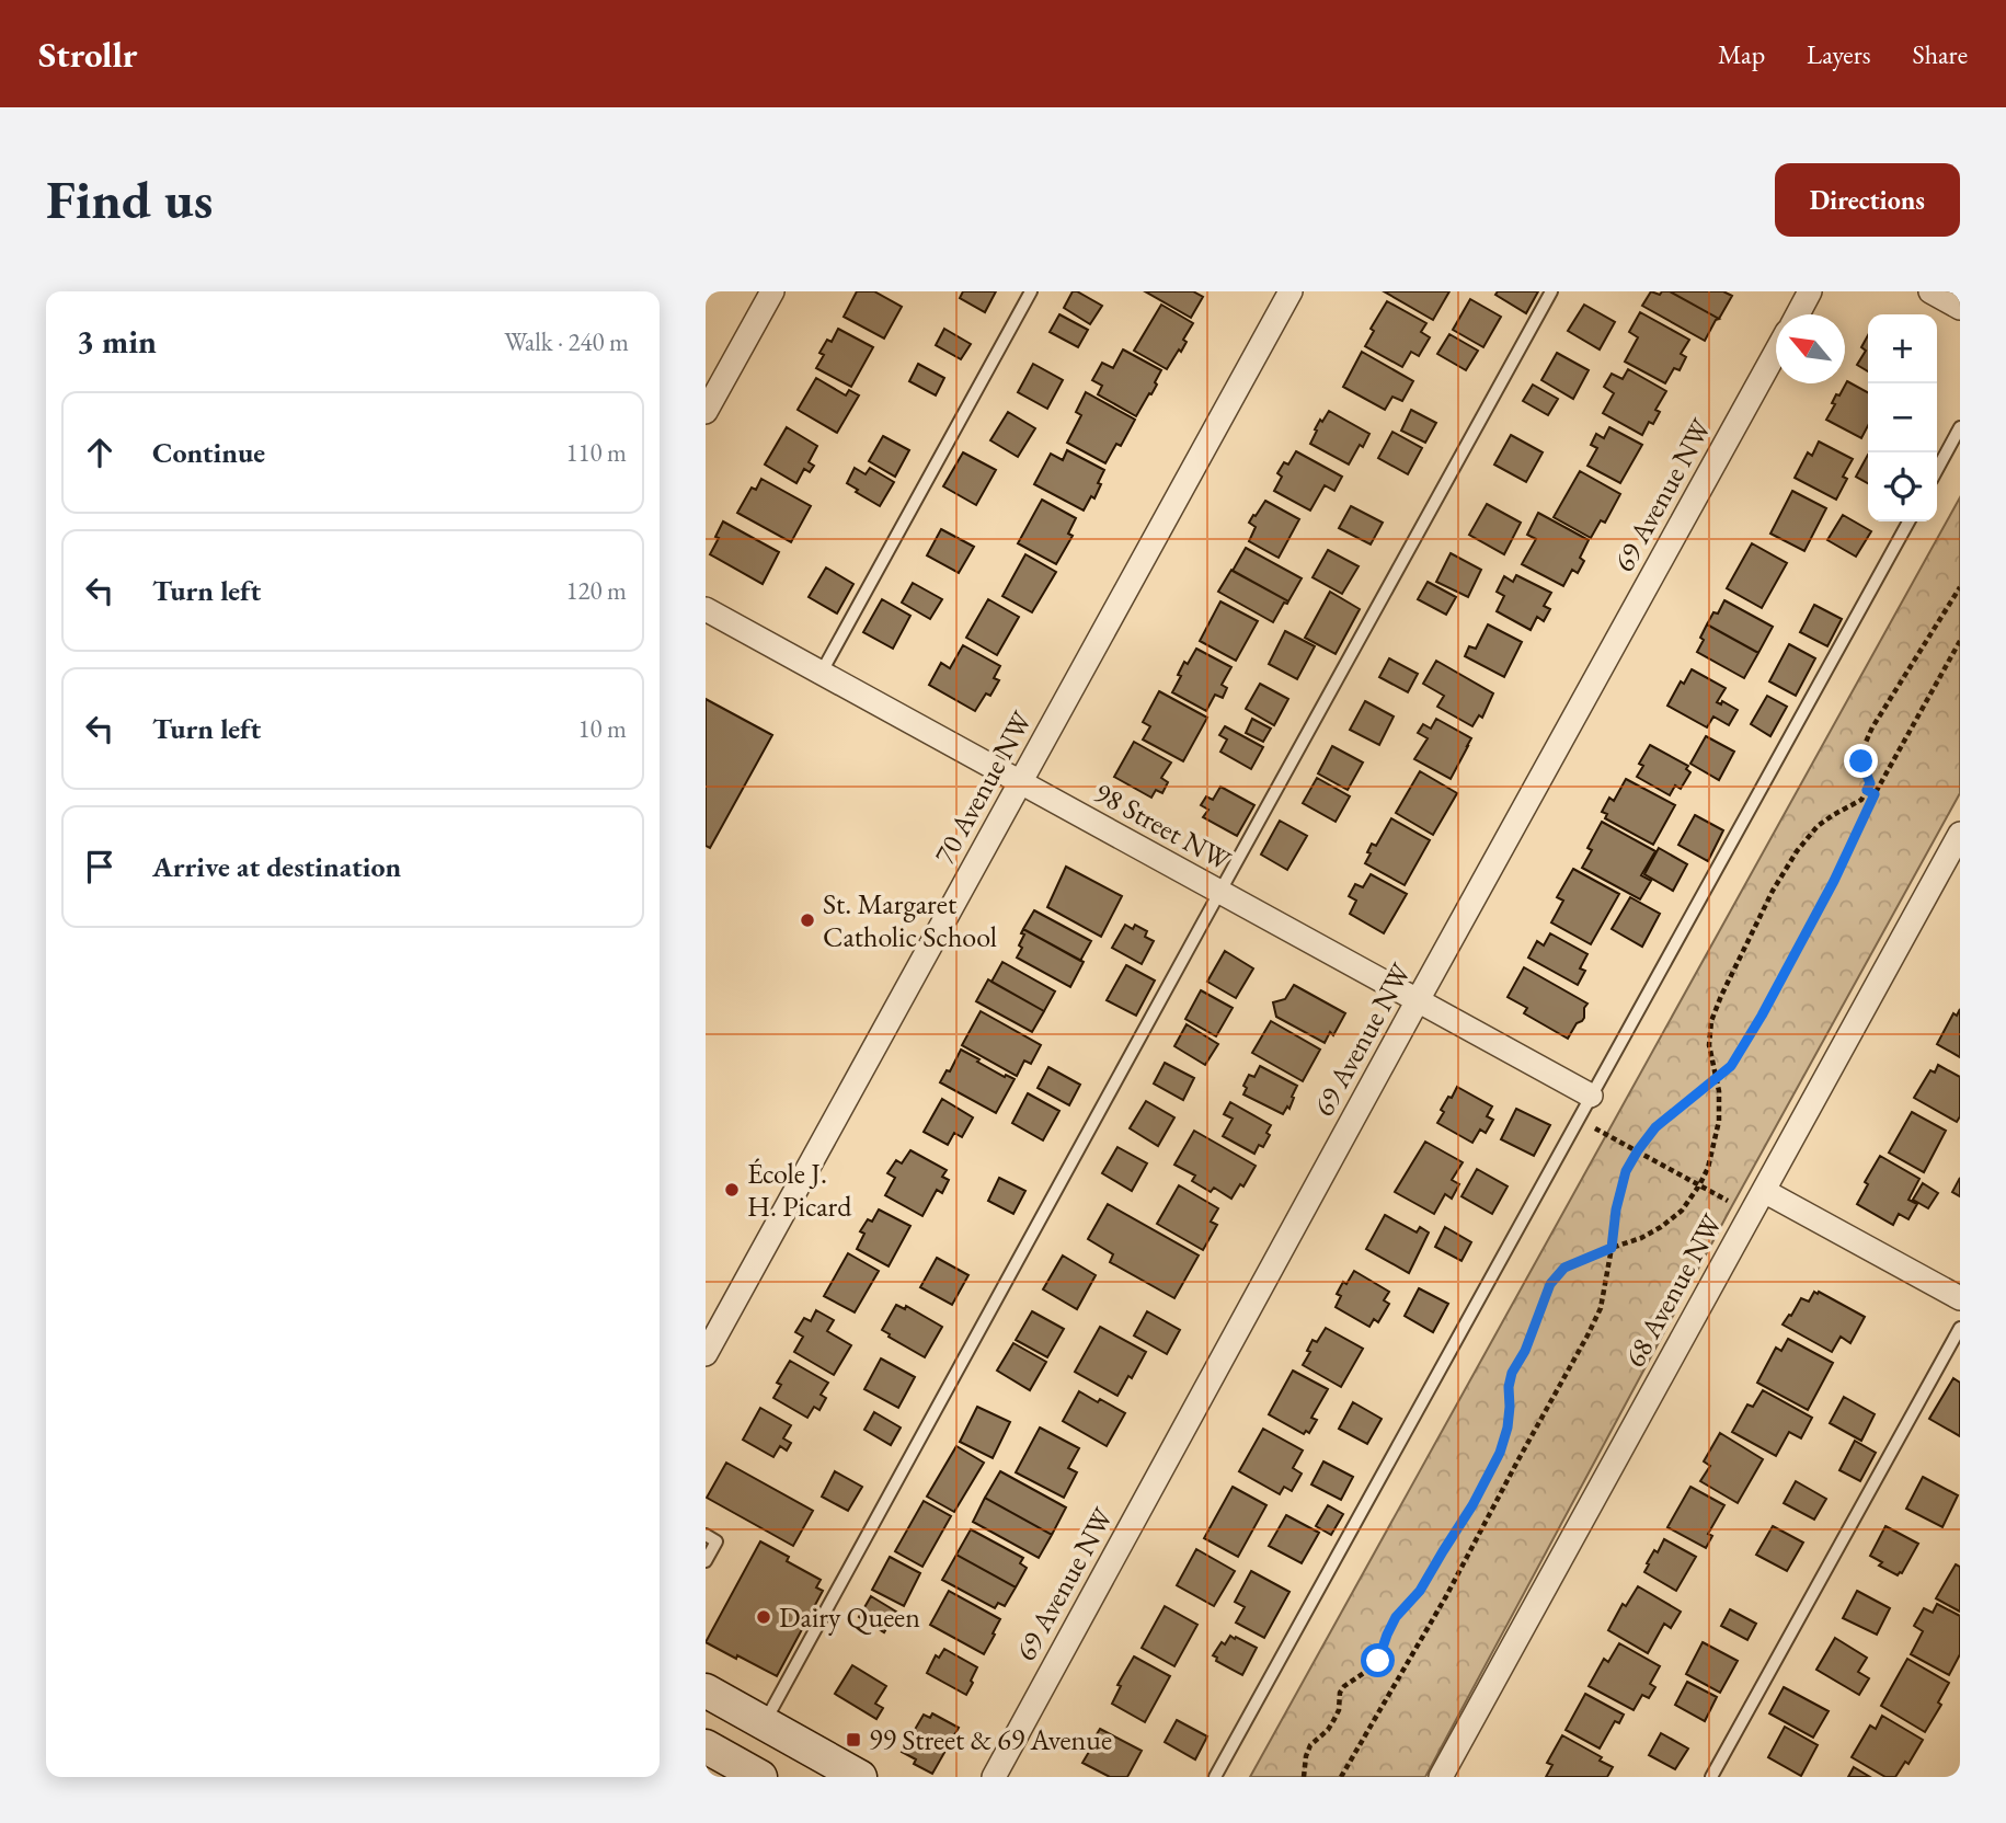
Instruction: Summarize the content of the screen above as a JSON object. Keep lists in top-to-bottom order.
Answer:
{
  "streets": {
    "street": [
      "69 Avenue NW",
      "70 Avenue NW",
      "98 Street NW",
      "68 Avenue NW"
    ]
  },
  "crossings": [
    ["69 Avenue NW", "98 Street NW"],
    ["70 Avenue NW", "98 Street NW"]
  ],
  "places": {
    "other": ["St. Margaret Catholic School", "École J. H. Picard", "Dairy Queen"],
    "transit": ["99 Street & 69 Avenue"]
  },
  "north": "top left",
  "page": {
    "header": "Strollr",
    "nav": ["Map", "Layers", "Share"],
    "buttons": "Directions",
    "title": "Find us",
    "heading": ["3 min", "Walk · 240 m"],
    "map_buttons": ["+", "−"],
    "list": [
      ["Continue", "110 m"],
      ["Turn left", "120 m"],
      ["Turn left", "10 m"],
      "Arrive at destination"
    ]
  }
}
